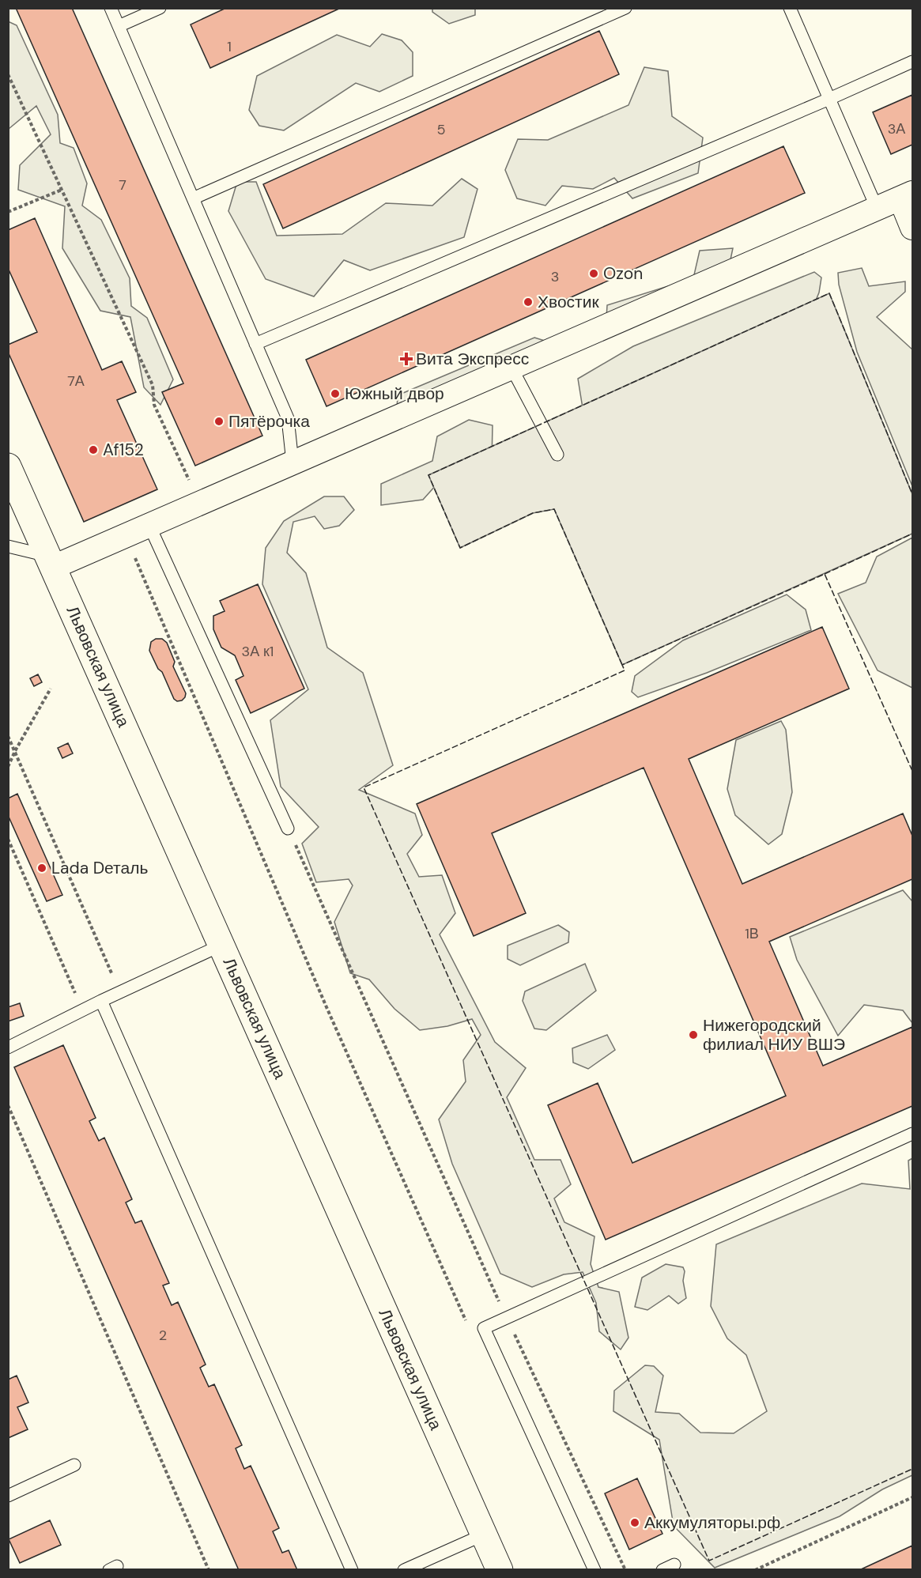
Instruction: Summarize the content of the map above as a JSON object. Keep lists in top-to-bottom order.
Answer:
{
  "streets": {
    "main road": ["Львовская улица"]
  },
  "places": {
    "other": [
      "Ozon",
      "Хвостик",
      "Южный двор",
      "Пятёрочка",
      "Af152",
      "Lada Dеталь",
      "Нижегородский филиал НИУ ВШЭ",
      "Аккумуляторы.рф"
    ],
    "health": ["Вита Экспресс"]
  },
  "house_numbers": [
    "1",
    "3А",
    "5",
    "7",
    "3",
    "7А",
    "3А к1",
    "1В",
    "2"
  ]
}
